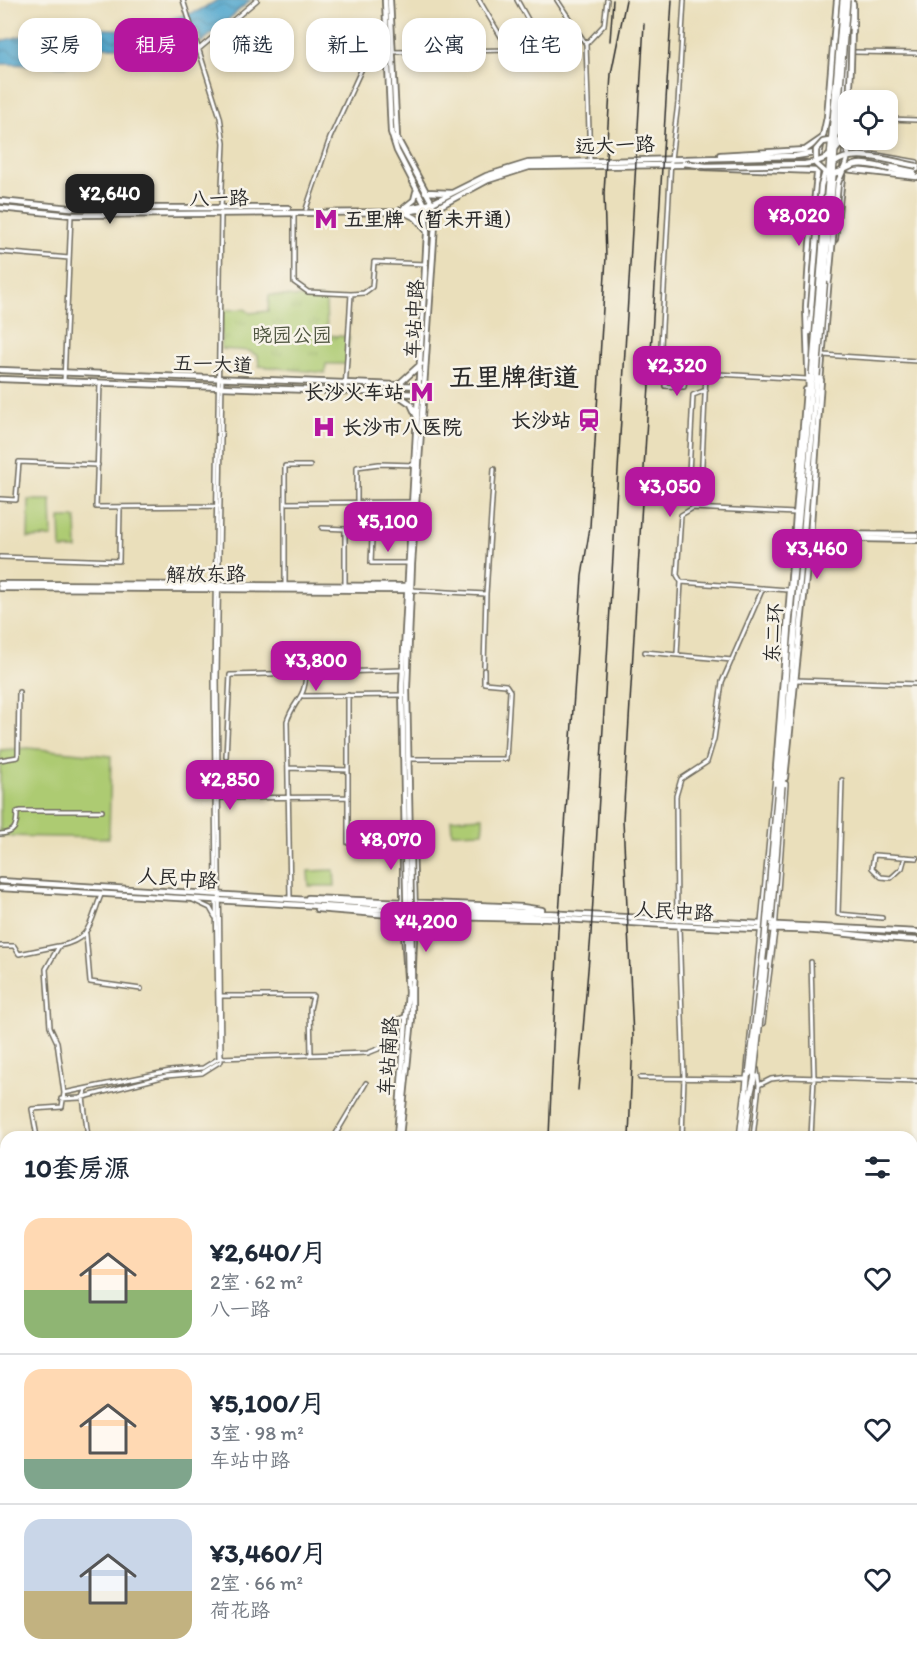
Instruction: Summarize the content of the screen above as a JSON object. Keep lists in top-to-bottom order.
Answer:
{
  "streets": {
    "highway": ["东二环"],
    "main road": [
      "远大一路",
      "八一路",
      "车站中路",
      "五一大道",
      "解放东路",
      "人民中路",
      "车站南路"
    ]
  },
  "crossings": [
    ["远大一路", "八一路"],
    ["远大一路", "车站中路"],
    ["八一路", "车站中路"],
    ["车站中路", "五一大道"],
    ["车站中路", "解放东路"],
    ["车站中路", "车站南路"]
  ],
  "districts": ["五里牌街道"],
  "parks": ["晓园公园"],
  "places": {
    "metro station": ["五里牌（暂未开通）", "长沙火车站"],
    "station": ["长沙站"],
    "hospital": ["长沙市八医院"]
  },
  "page": {
    "chip": [
      "买房",
      "租房",
      "筛选",
      "新上",
      "公寓",
      "住宅"
    ],
    "price": [
      "¥2,640",
      "¥8,020",
      "¥2,320",
      "¥3,050",
      "¥5,100",
      "¥3,460",
      "¥3,800",
      "¥2,850",
      "¥8,070",
      "¥4,200"
    ],
    "heading": "10套房源",
    "list": [
      {
        "name": "¥2,640/月",
        "note": "2室 · 62 m² · 八一路"
      },
      {
        "name": "¥5,100/月",
        "note": "3室 · 98 m² · 车站中路"
      },
      {
        "name": "¥3,460/月",
        "note": "2室 · 66 m² · 荷花路"
      }
    ]
  }
}
